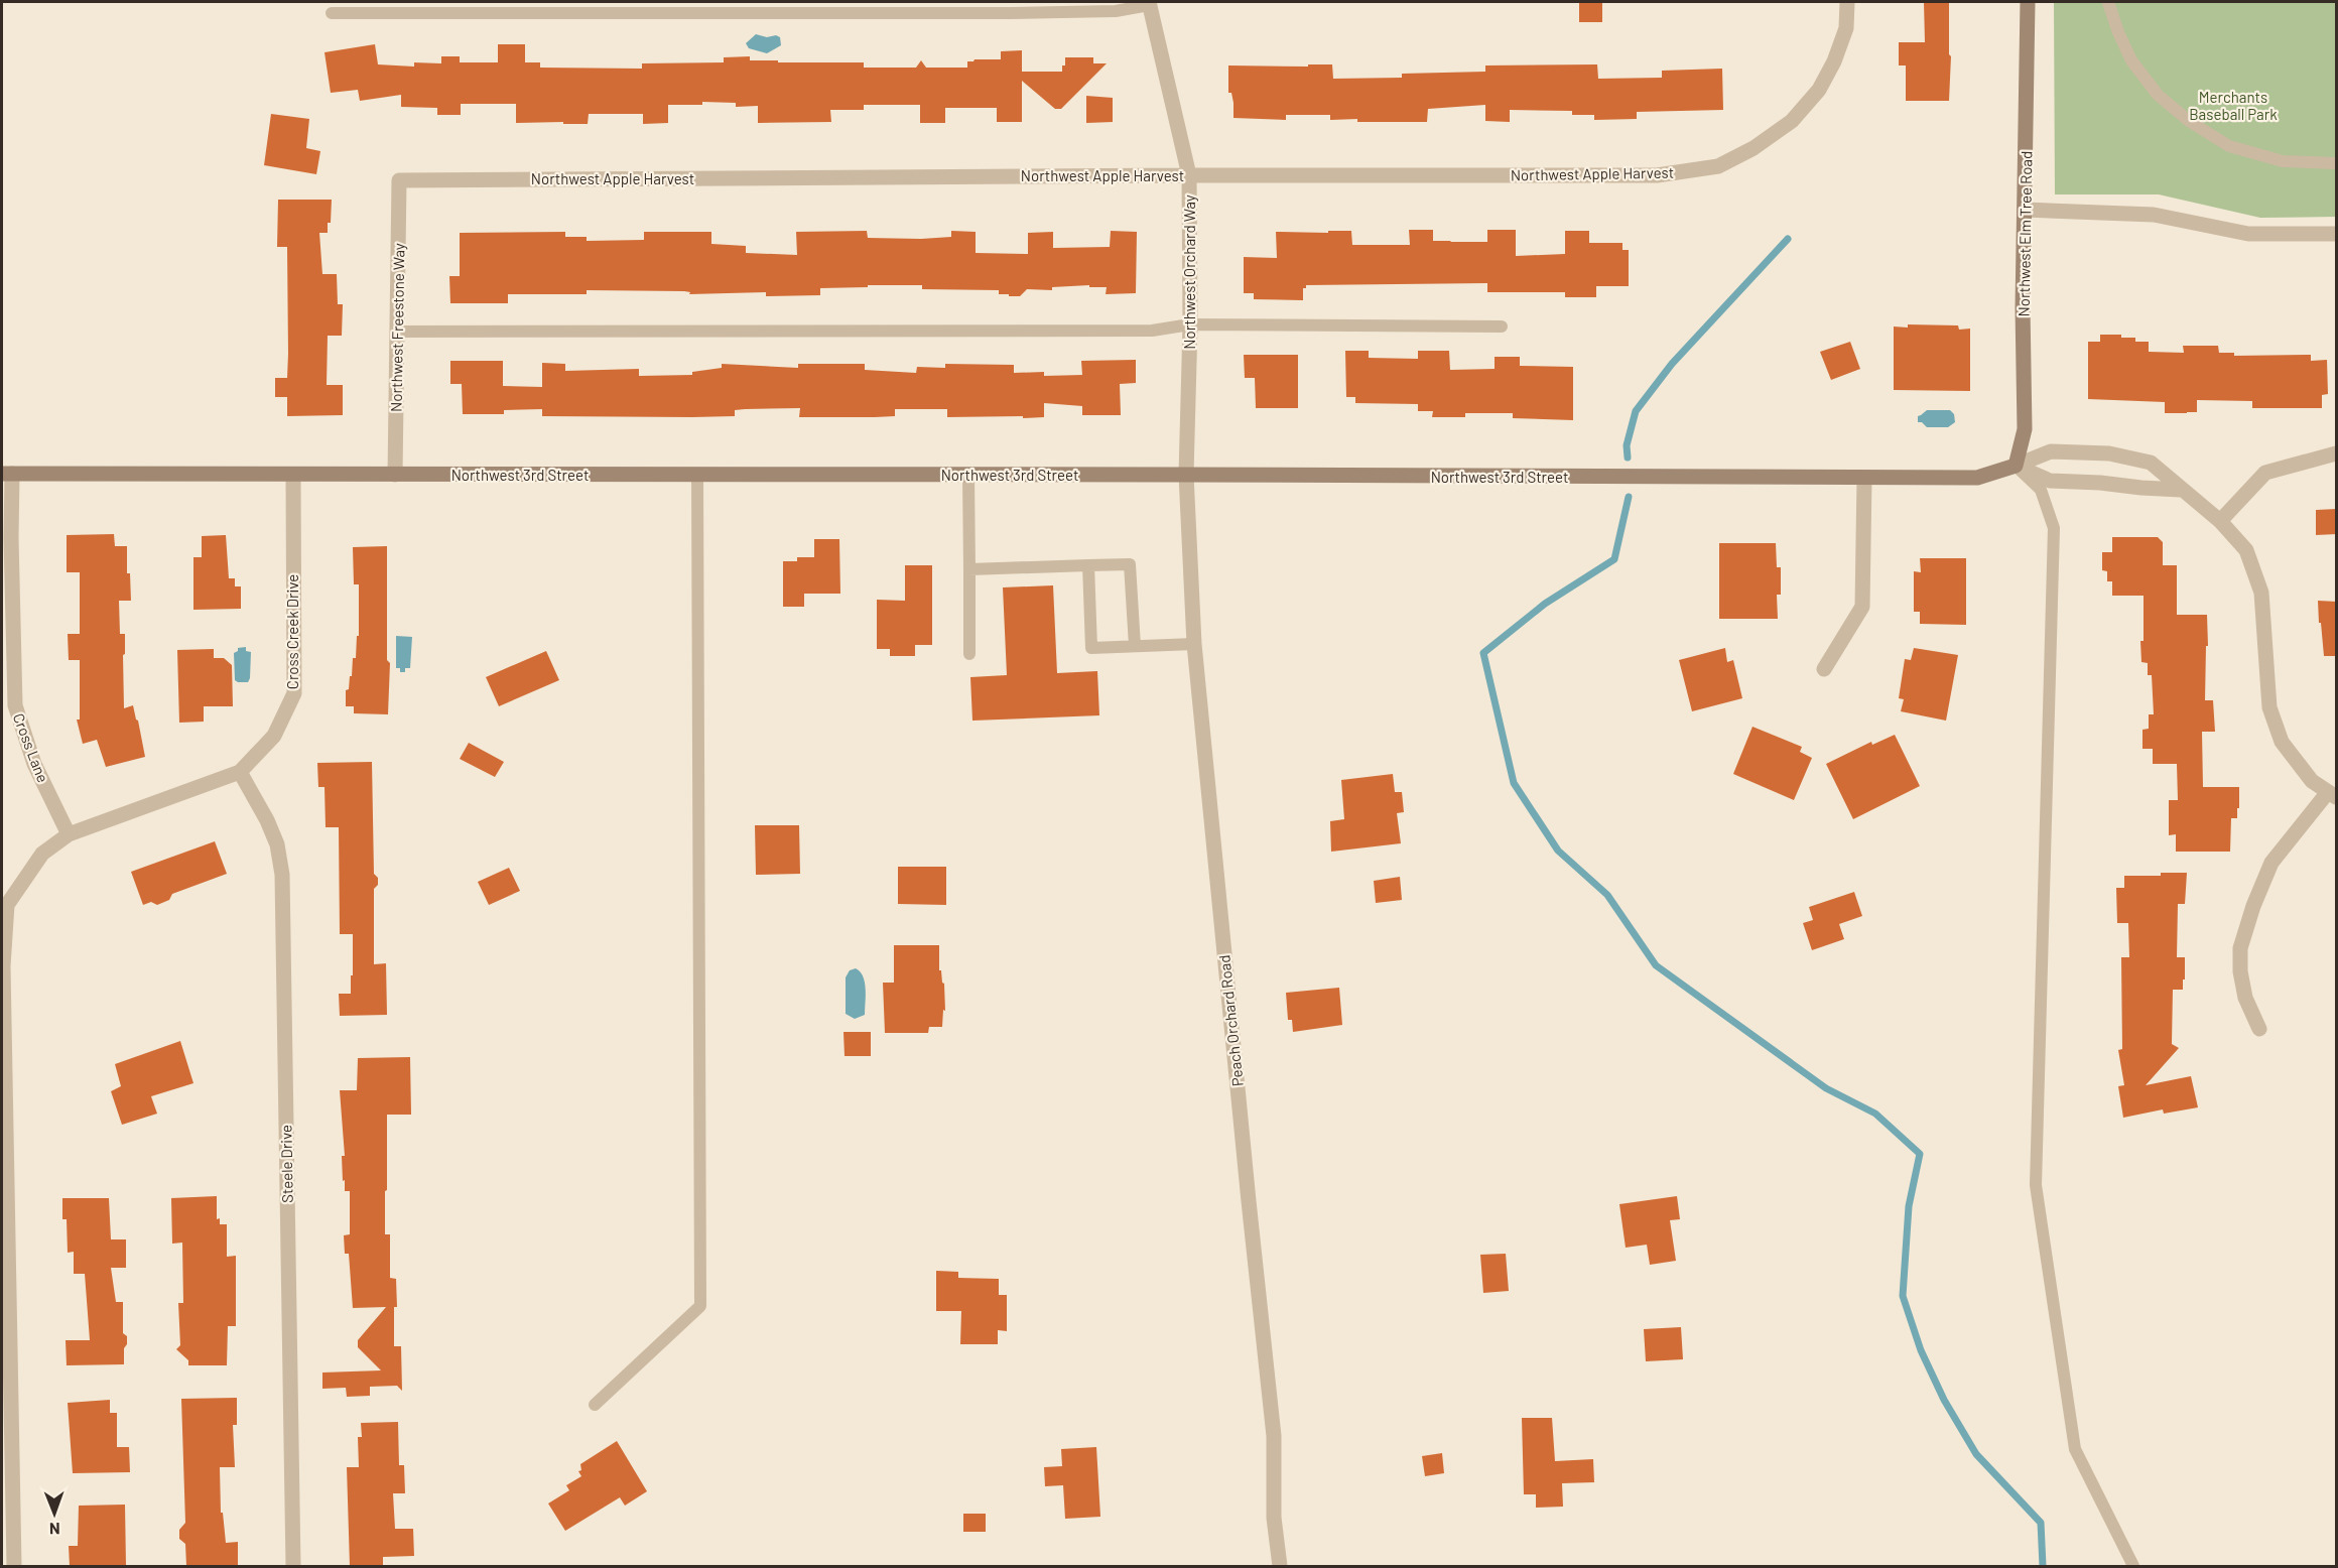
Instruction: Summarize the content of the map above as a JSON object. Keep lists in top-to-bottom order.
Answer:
{
  "streets": {
    "street": [
      "Northwest Apple Harvest",
      "Northwest Elm Tree Road",
      "Northwest Orchard Way",
      "Northwest Freestone Way",
      "Northwest 3rd Street",
      "Cross Creek Drive",
      "Cross Lane",
      "Peach Orchard Road",
      "Steele Drive"
    ]
  },
  "crossings": [
    ["Northwest Apple Harvest", "Northwest Orchard Way"],
    ["Northwest Apple Harvest", "Northwest Freestone Way"],
    ["Northwest Elm Tree Road", "Northwest 3rd Street"],
    ["Northwest Orchard Way", "Northwest 3rd Street"],
    ["Northwest Orchard Way", "Peach Orchard Road"],
    ["Northwest Freestone Way", "Northwest 3rd Street"],
    ["Northwest 3rd Street", "Cross Creek Drive"],
    ["Northwest 3rd Street", "Cross Lane"],
    ["Northwest 3rd Street", "Peach Orchard Road"],
    ["Cross Creek Drive", "Steele Drive"]
  ],
  "parks": ["Merchants Baseball Park"],
  "north": "bottom"
}
